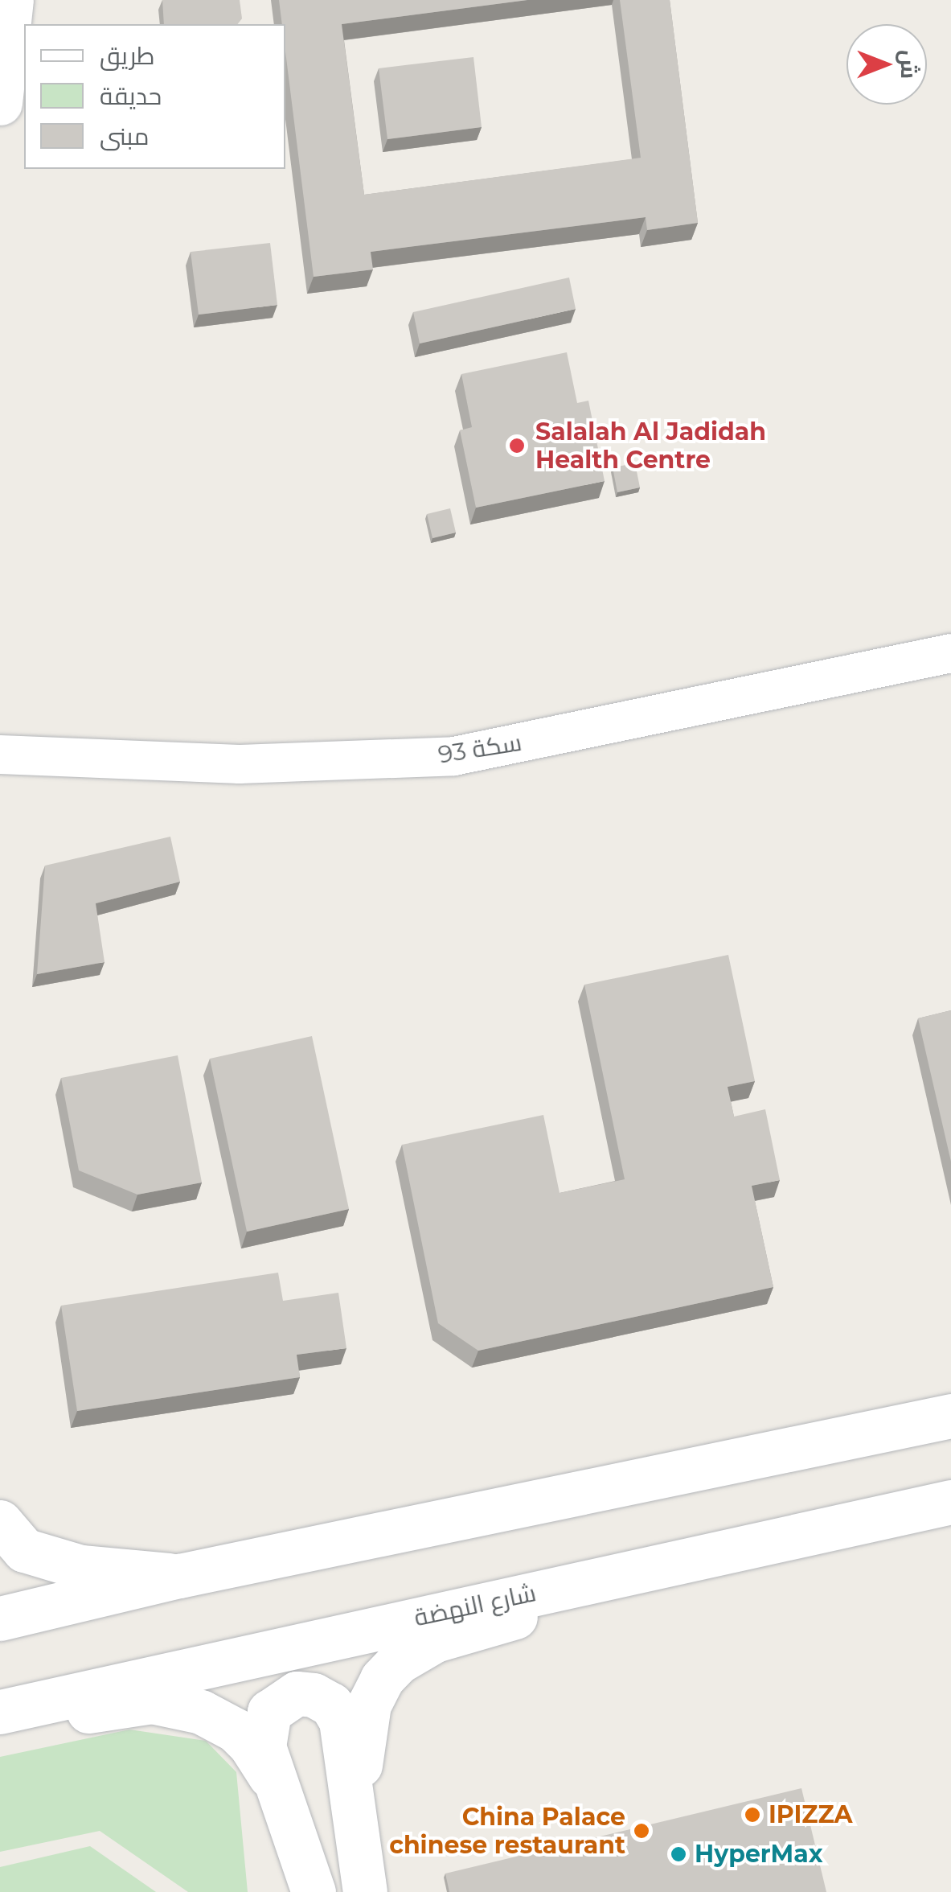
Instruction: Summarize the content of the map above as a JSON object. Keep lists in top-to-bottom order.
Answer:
{
  "streets": {
    "main road": ["شارع النهضة"],
    "street": ["سكة 93"]
  },
  "places": [
    "Salalah Al Jadidah Health Centre",
    "IPIZZA",
    "China Palace chinese restaurant",
    "HyperMax"
  ],
  "legend": ["طريق", "حديقة", "مبنى"],
  "north": "right"
}
